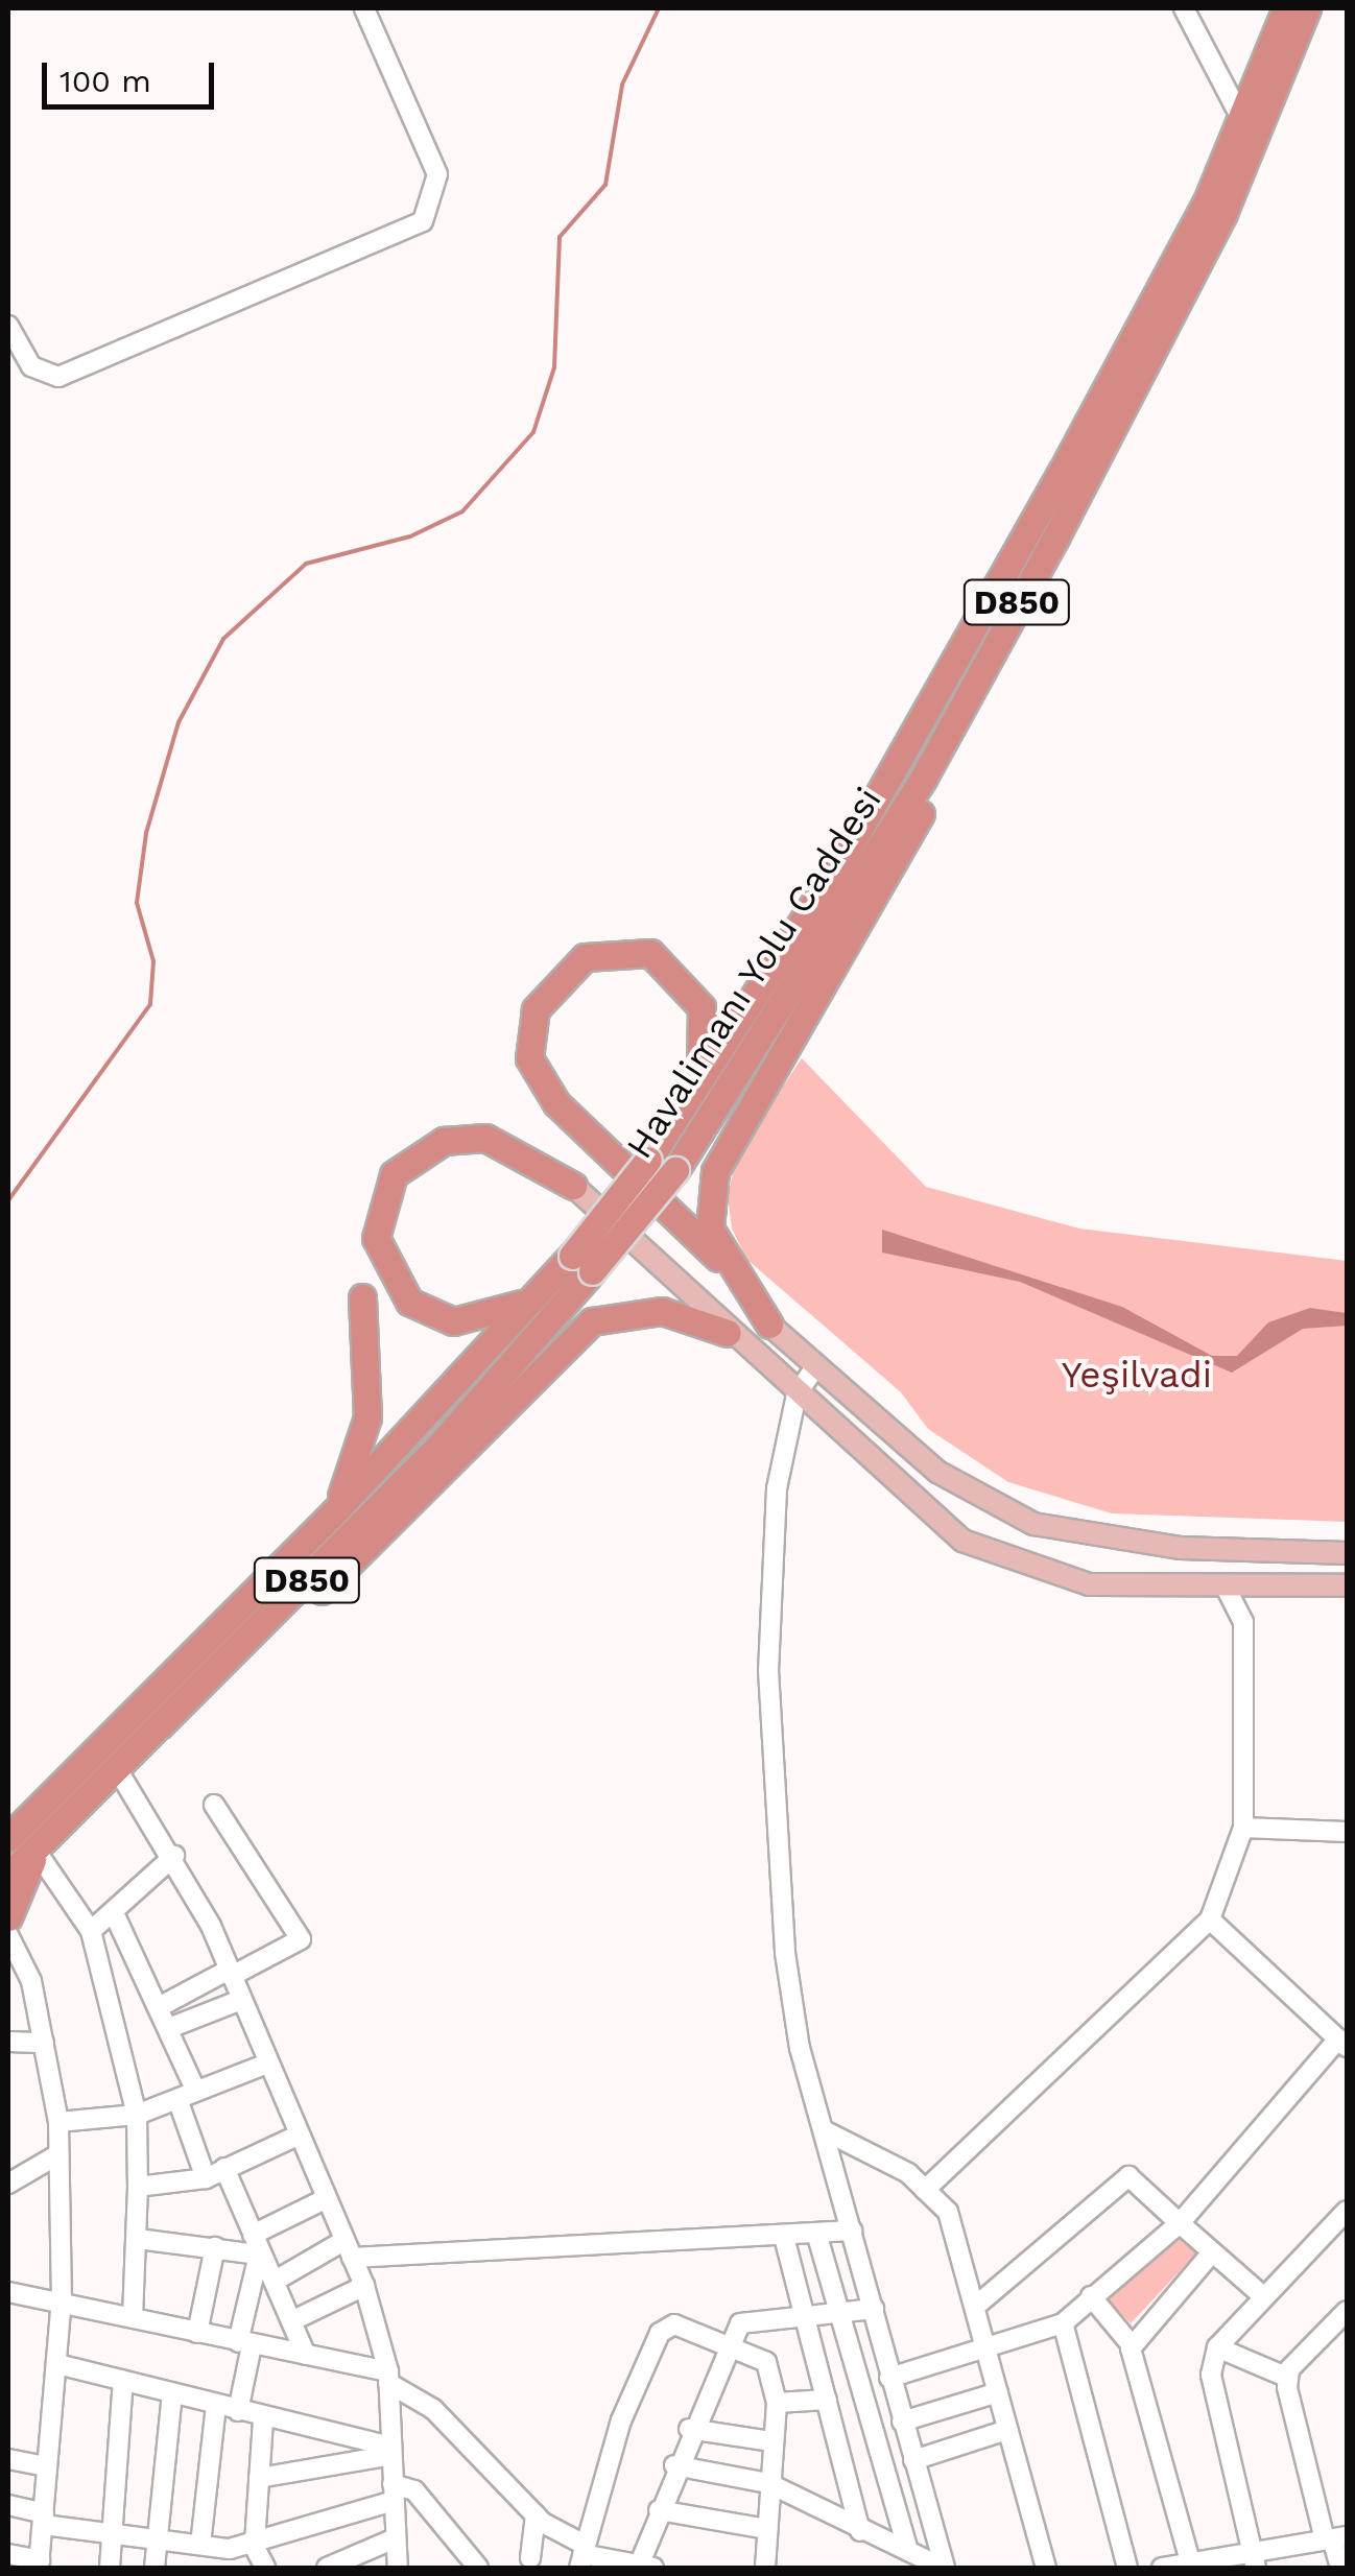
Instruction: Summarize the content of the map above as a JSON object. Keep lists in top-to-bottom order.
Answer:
{
  "streets": {
    "highway": ["D850", "Havalimanı Yolu Caddesi"]
  },
  "parks": ["Yeşilvadi"],
  "scale_bar": "100 m"
}
